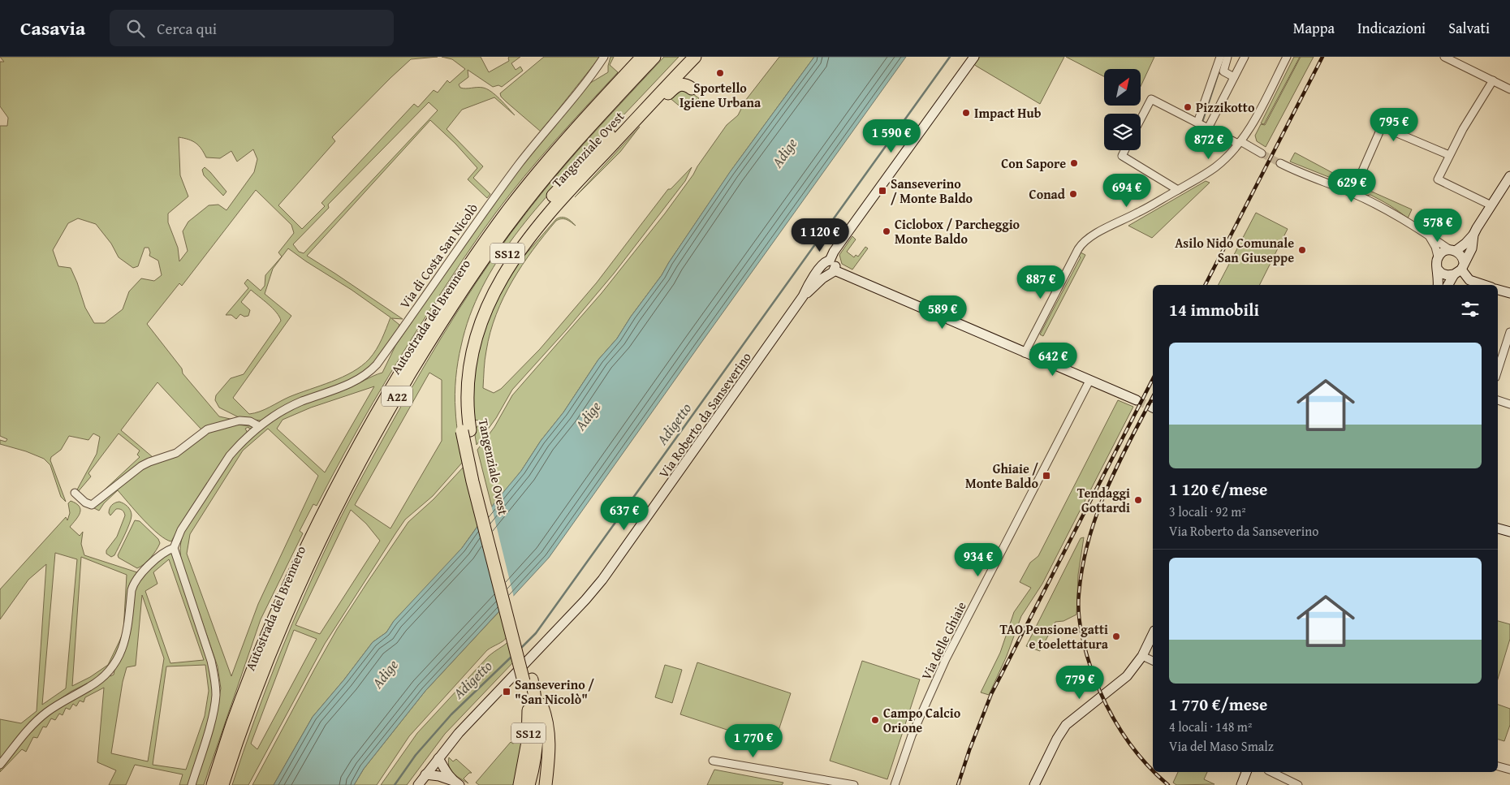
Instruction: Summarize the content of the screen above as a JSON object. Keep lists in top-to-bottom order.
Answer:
{
  "streets": {
    "highway": [
      "Tangenziale Ovest",
      "SS12",
      "Autostrada del Brennero",
      "A22"
    ],
    "street": ["Via di Costa San Nicolò", "Via Roberto da Sanseverino", "Via delle Ghiaie"]
  },
  "water": ["Adige", "Adigetto"],
  "places": {
    "other": [
      "Sportello Igiene Urbana",
      "Pizzikotto",
      "Impact Hub",
      "Con Sapore",
      "Conad",
      "Ciclobox / Parcheggio Monte Baldo",
      "Asilo Nido Comunale San Giuseppe",
      "Tendaggi Gottardi",
      "TAO Pensione gatti e toelettatura",
      "Campo Calcio Orione"
    ],
    "transit": ["Sanseverino / Monte Baldo", "Ghiaie / Monte Baldo", "Sanseverino / \"San Nicolò\""]
  },
  "north": "top right",
  "page": {
    "header": "Casavia",
    "search": "Cerca qui",
    "nav": ["Mappa", "Indicazioni", "Salvati"],
    "price": [
      "795 €",
      "1 590 €",
      "872 €",
      "629 €",
      "694 €",
      "578 €",
      "1 120 €",
      "887 €",
      "589 €",
      "642 €",
      "637 €",
      "934 €",
      "779 €",
      "1 770 €"
    ],
    "heading": "14 immobili",
    "list": [
      {
        "name": "1 120 €/mese",
        "note": "3 locali · 92 m² · Via Roberto da Sanseverino"
      },
      {
        "name": "1 770 €/mese",
        "note": "4 locali · 148 m² · Via del Maso Smalz"
      }
    ]
  }
}
